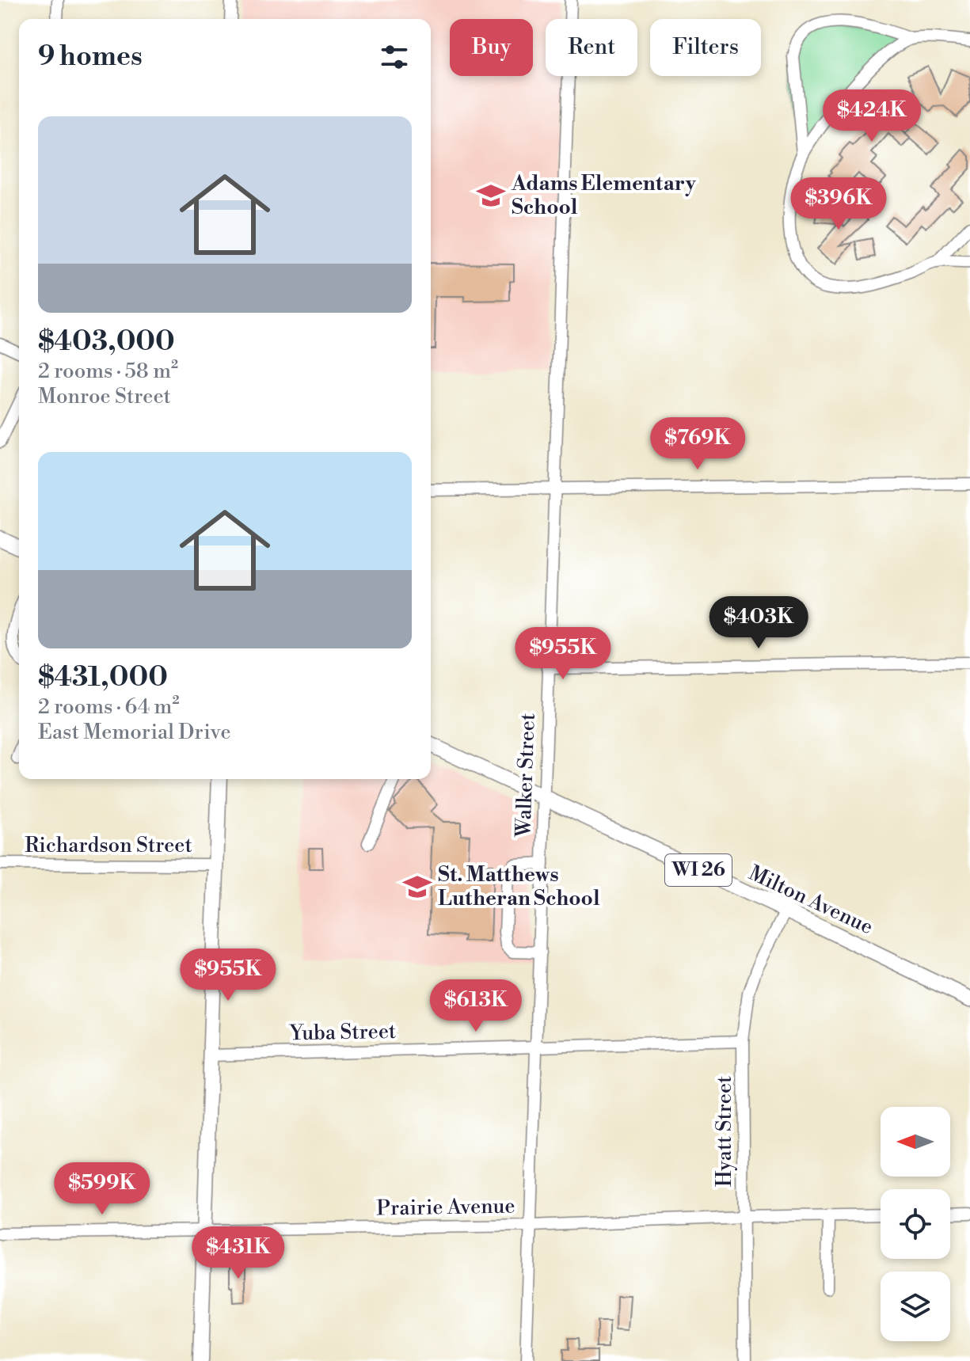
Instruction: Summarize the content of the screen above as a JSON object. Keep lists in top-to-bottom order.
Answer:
{
  "streets": {
    "main road": ["WI 26", "Milton Avenue"],
    "street": [
      "Walker Street",
      "Richardson Street",
      "Yuba Street",
      "Hyatt Street",
      "Prairie Avenue"
    ]
  },
  "crossings": [
    ["Walker Street", "Milton Avenue"],
    ["Walker Street", "Yuba Street"],
    ["Walker Street", "Prairie Avenue"],
    ["Milton Avenue", "Hyatt Street"],
    ["Yuba Street", "Hyatt Street"],
    ["Hyatt Street", "Prairie Avenue"]
  ],
  "places": {
    "school or university": ["Adams Elementary School", "St. Matthews Lutheran School"]
  },
  "north": "left",
  "page": {
    "chip": ["Buy", "Rent", "Filters"],
    "heading": "9 homes",
    "price": [
      "$424K",
      "$396K",
      "$769K",
      "$403K",
      "$955K",
      "$955K",
      "$613K",
      "$599K",
      "$431K"
    ],
    "list": [
      {
        "name": "$403,000",
        "note": "2 rooms · 58 m² · Monroe Street"
      },
      {
        "name": "$431,000",
        "note": "2 rooms · 64 m² · East Memorial Drive"
      }
    ]
  }
}
